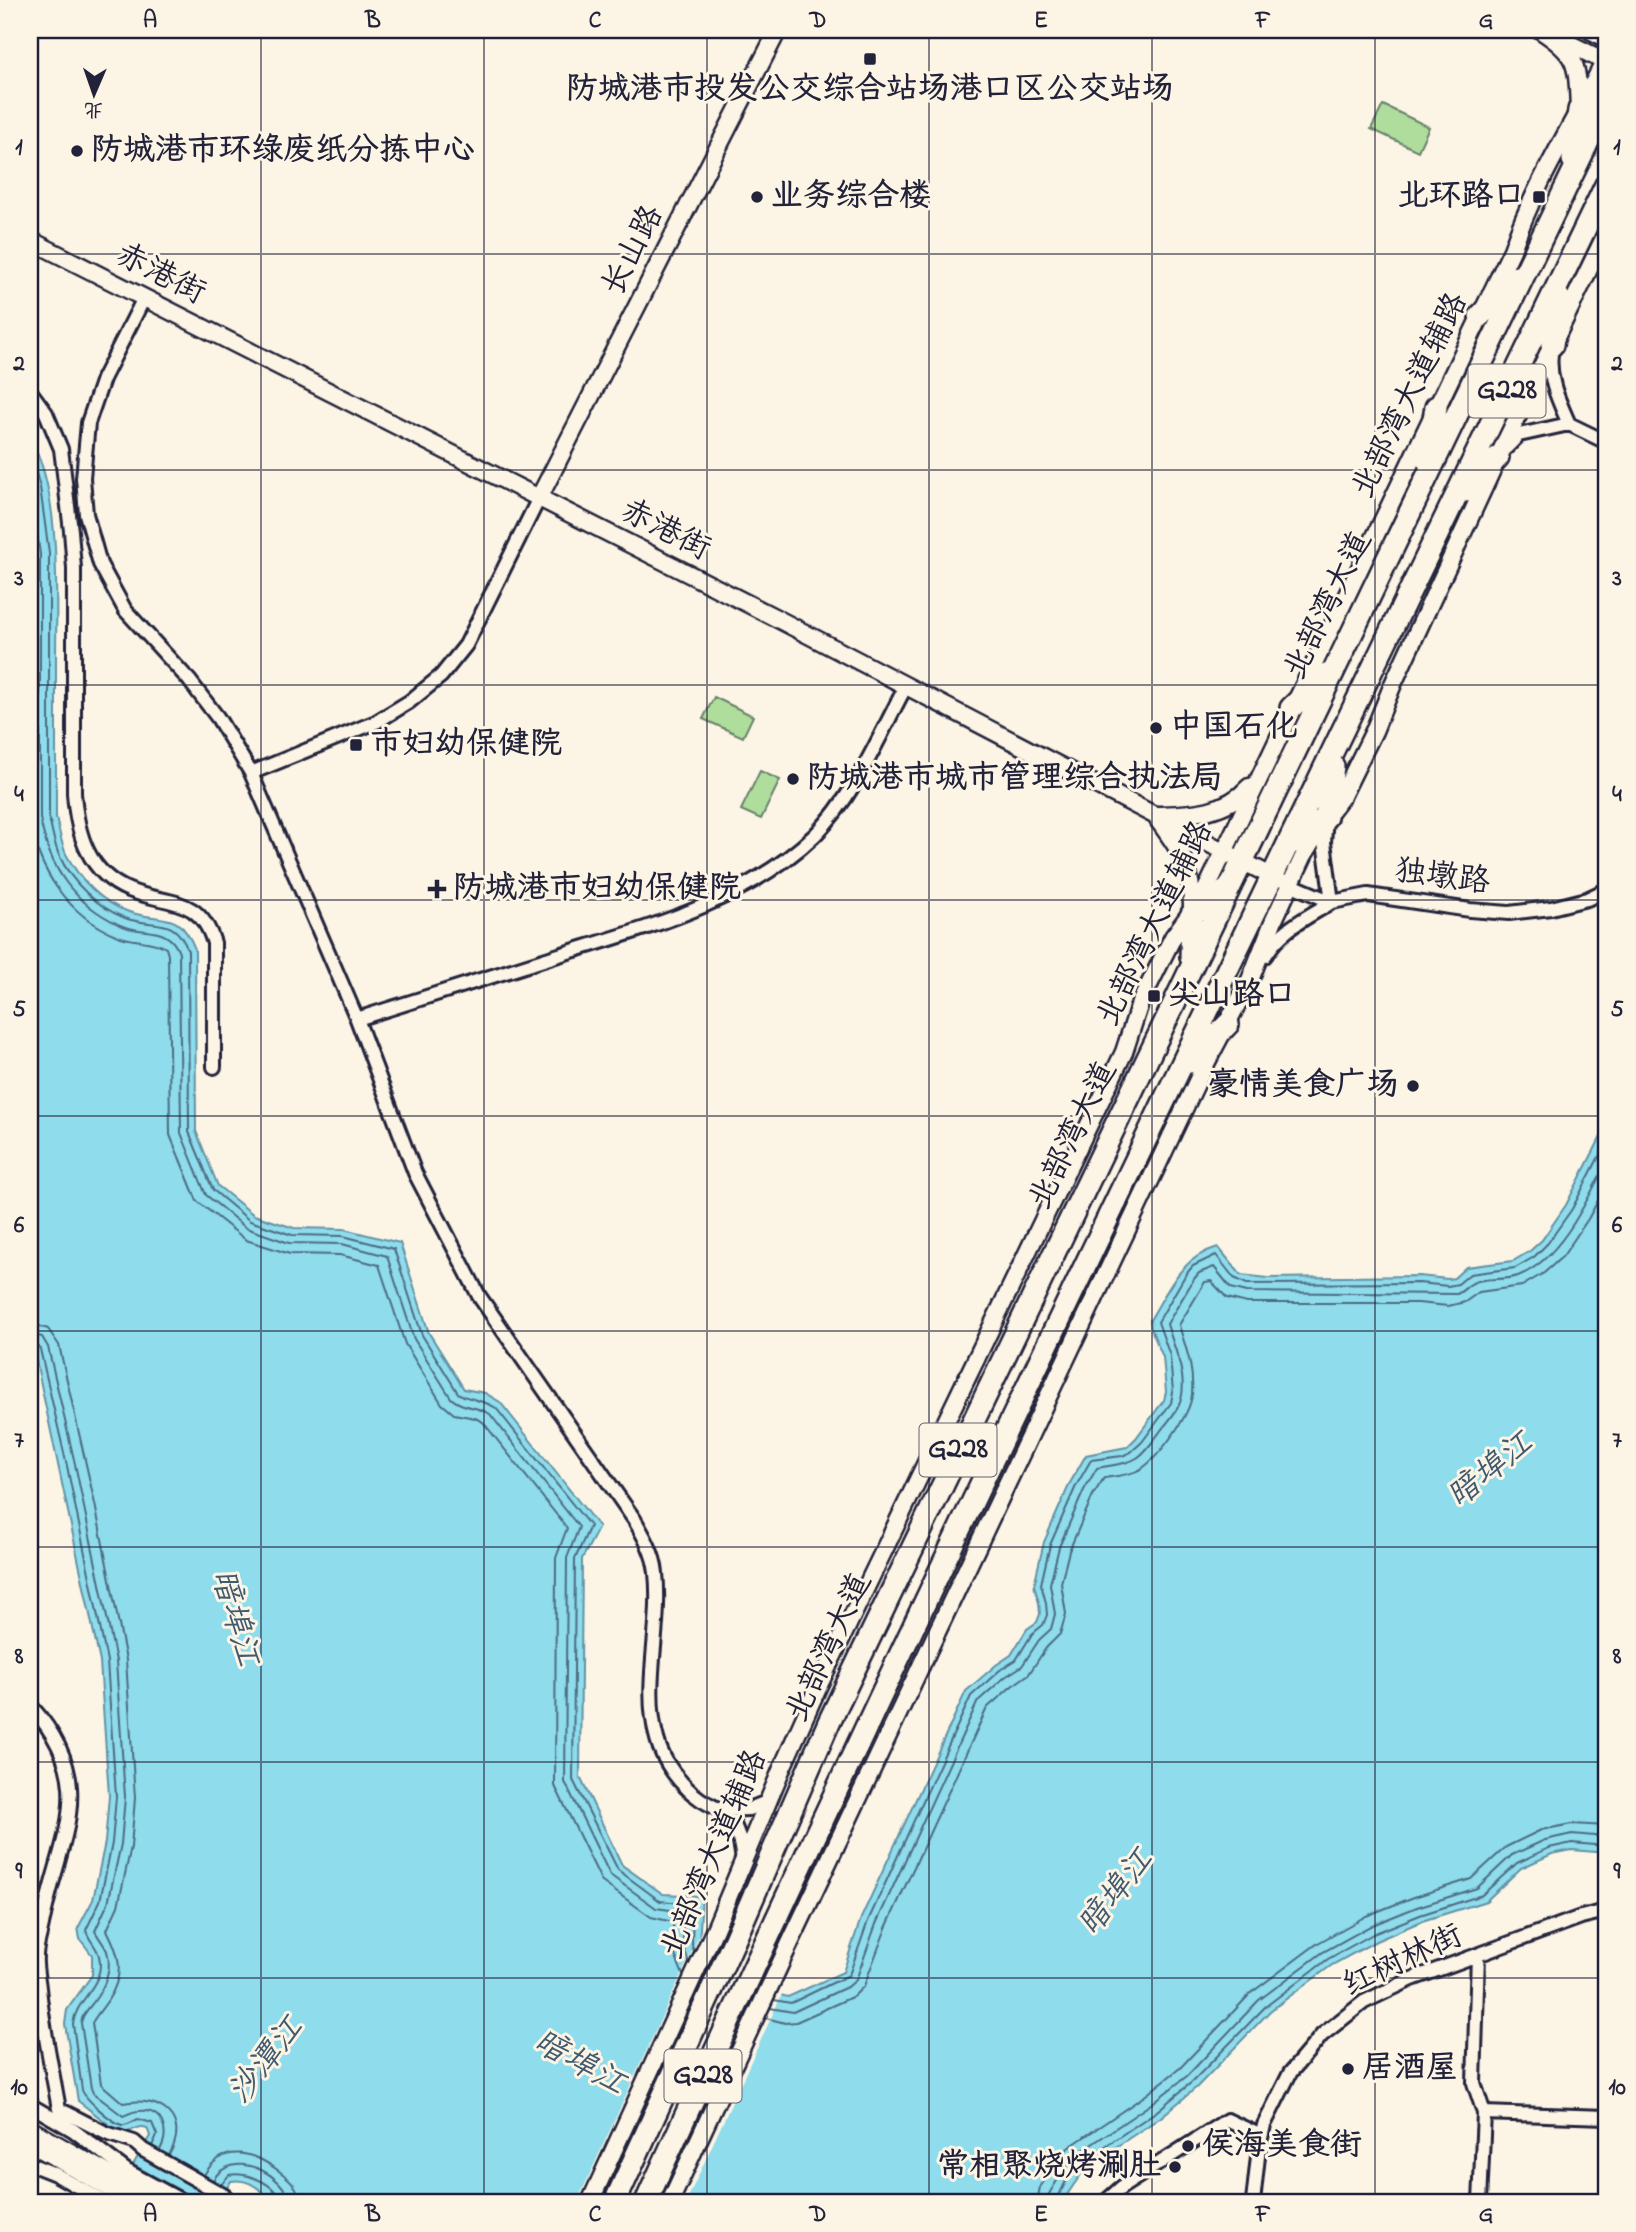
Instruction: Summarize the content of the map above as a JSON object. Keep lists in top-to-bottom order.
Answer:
{
  "streets": {
    "highway": ["G228", "北部湾大道"],
    "main road": ["长山路", "赤港街", "北部湾大道辅路"],
    "street": ["独墩路", "红树林街"]
  },
  "crossings": [
    ["长山路", "赤港街"],
    ["赤港街", "北部湾大道辅路"],
    ["赤港街", "北部湾大道"],
    ["北部湾大道辅路", "北部湾大道"]
  ],
  "water": ["暗埠江", "沙潭江"],
  "places": {
    "transit": [
      "防城港市投发公交综合站场港口区公交站场",
      "北环路口",
      "巿妇幼保健院",
      "尖山路口"
    ],
    "other": [
      "防城港市环绿废纸分拣中心",
      "业务综合楼",
      "中国石化",
      "防城港市城市管理综合执法局",
      "豪情美食广场",
      "居酒屋",
      "侯海美食街",
      "常相聚烧烤涮肚"
    ],
    "health": ["防城港市妇幼保健院"]
  },
  "north": "bottom",
  "grid": {
    "columns": [
      "A",
      "B",
      "C",
      "D",
      "E",
      "F",
      "G"
    ],
    "rows": [
      "1",
      "2",
      "3",
      "4",
      "5",
      "6",
      "7",
      "8",
      "9",
      "10"
    ]
  }
}
